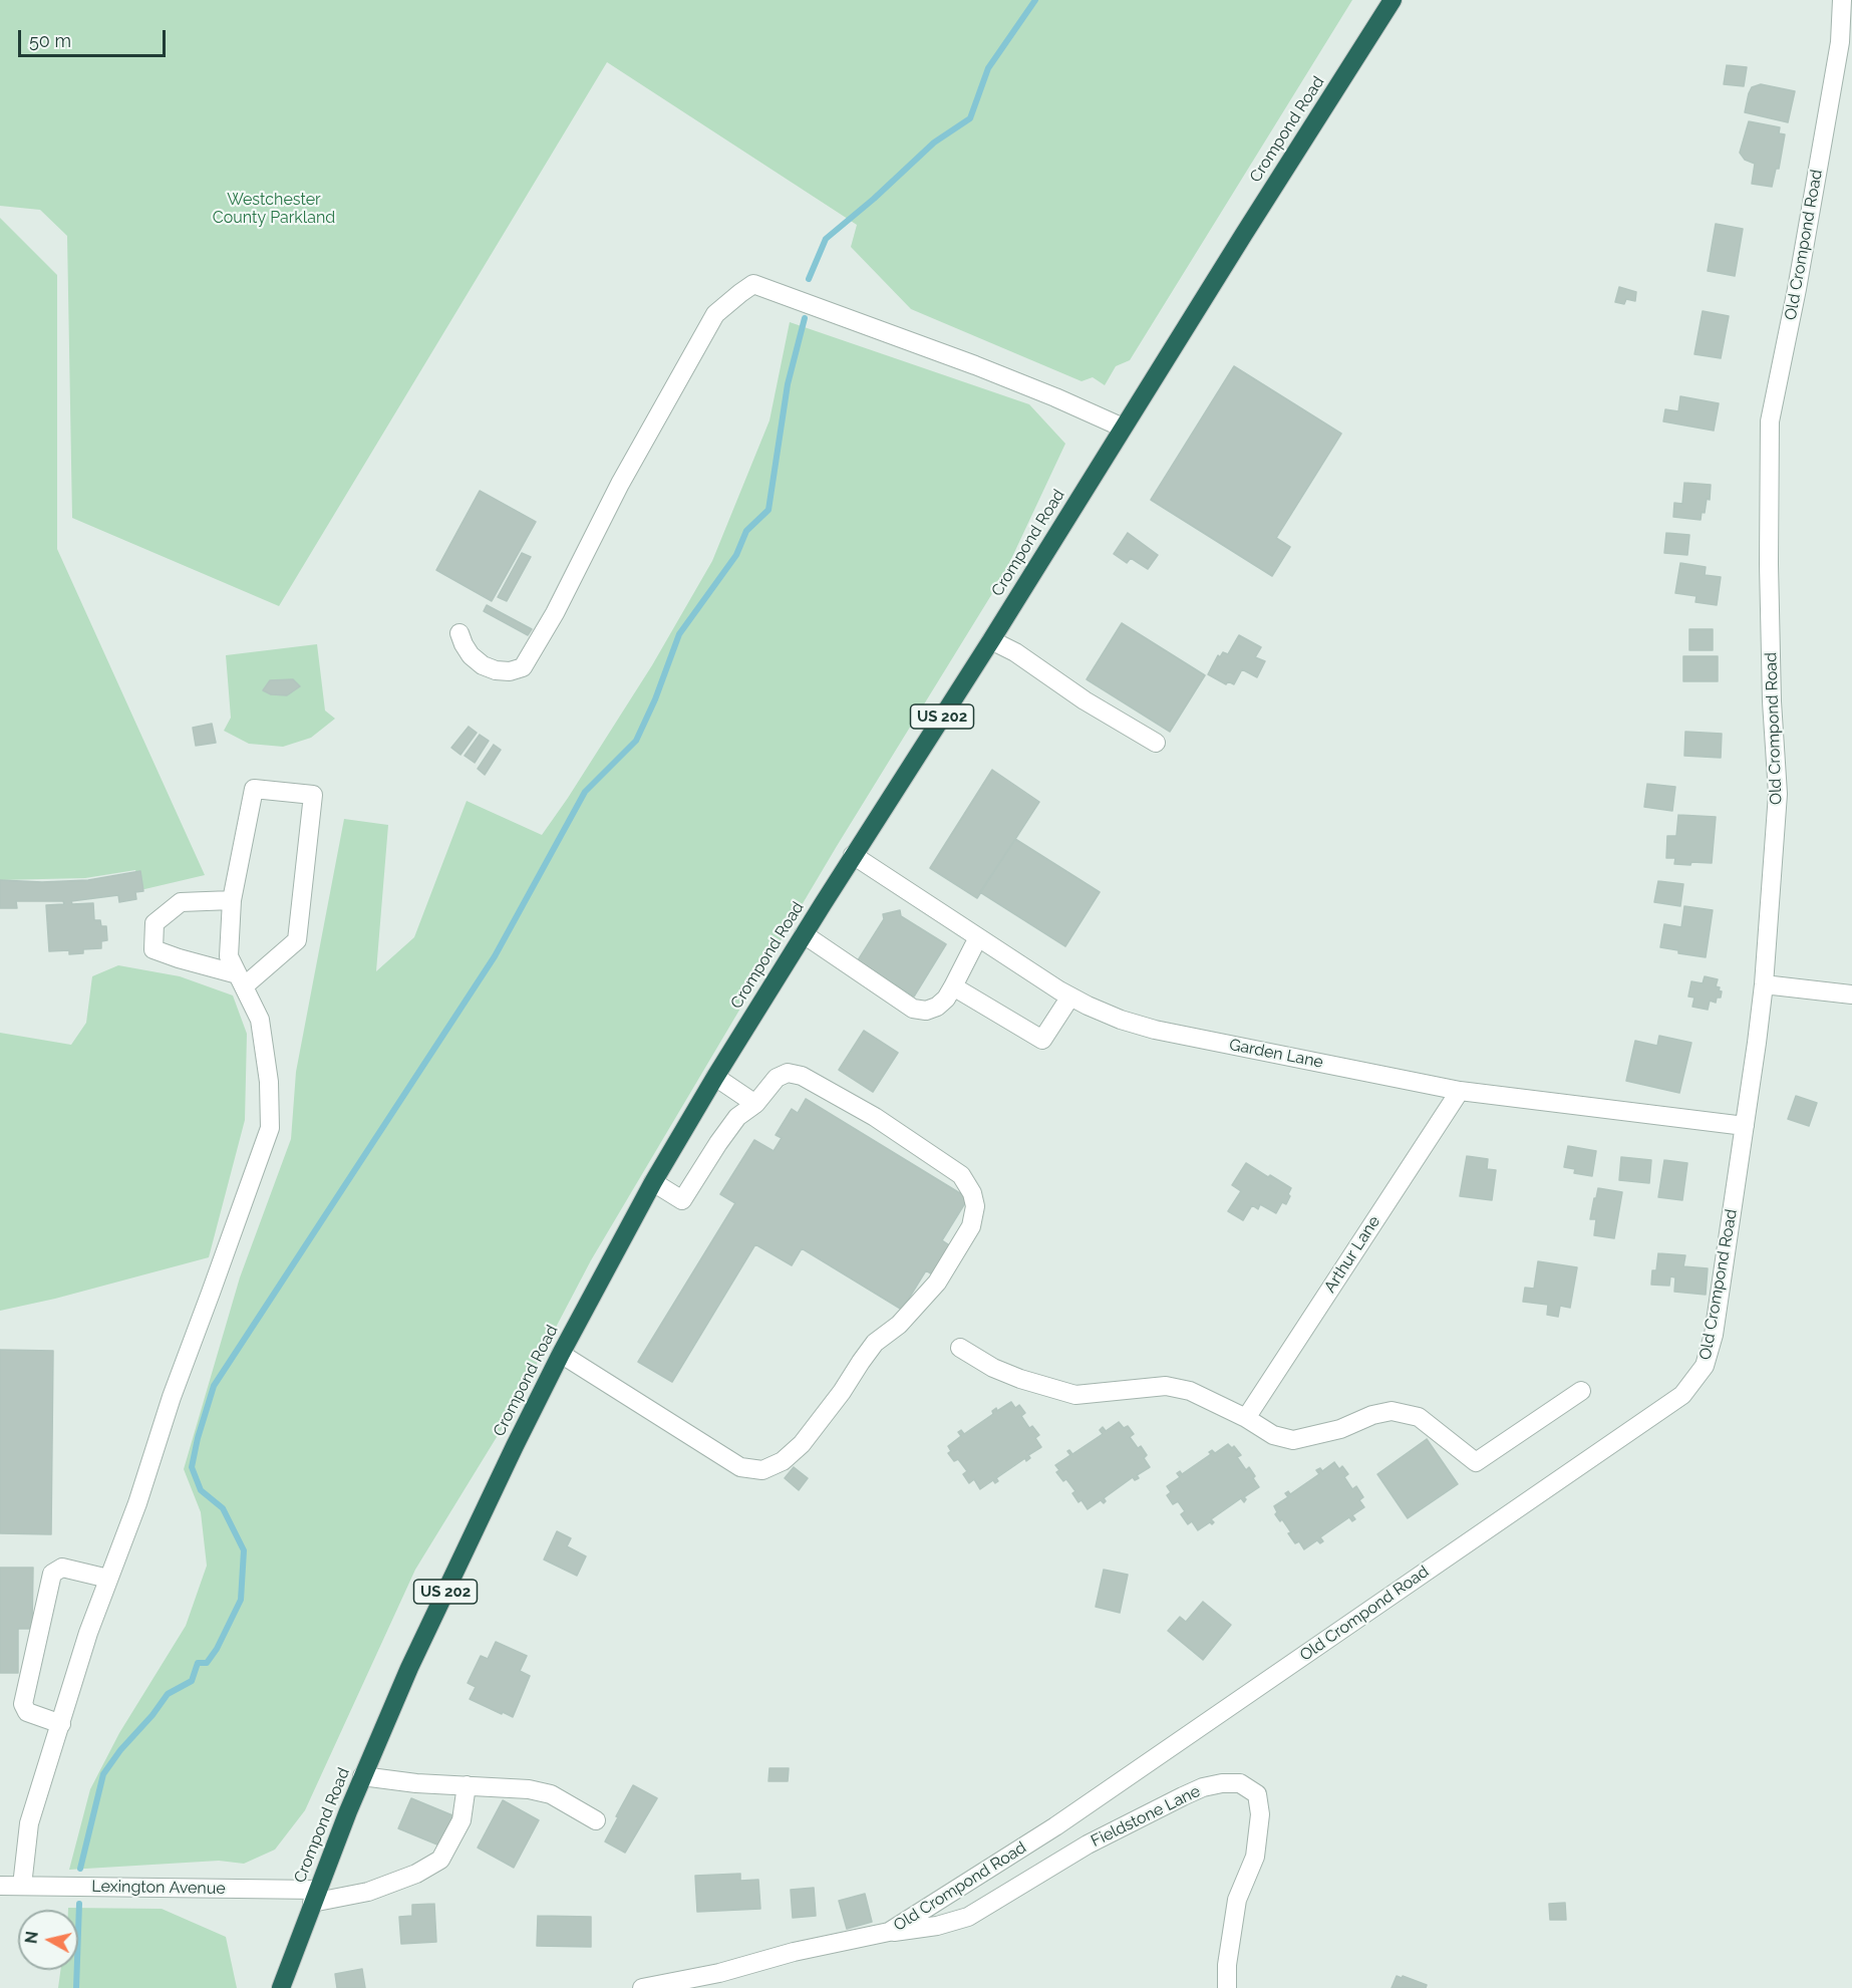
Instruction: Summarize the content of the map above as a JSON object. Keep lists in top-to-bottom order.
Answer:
{
  "streets": {
    "highway": ["Crompond Road", "US 202"],
    "street": [
      "Old Crompond Road",
      "Garden Lane",
      "Arthur Lane",
      "Fieldstone Lane",
      "Lexington Avenue"
    ]
  },
  "crossings": [
    ["Crompond Road", "Garden Lane"],
    ["Crompond Road", "Lexington Avenue"],
    ["Old Crompond Road", "Garden Lane"],
    ["Old Crompond Road", "Fieldstone Lane"],
    ["Garden Lane", "Arthur Lane"]
  ],
  "parks": ["Westchester County Parkland"],
  "scale_bar": "50 m",
  "north": "left"
}
